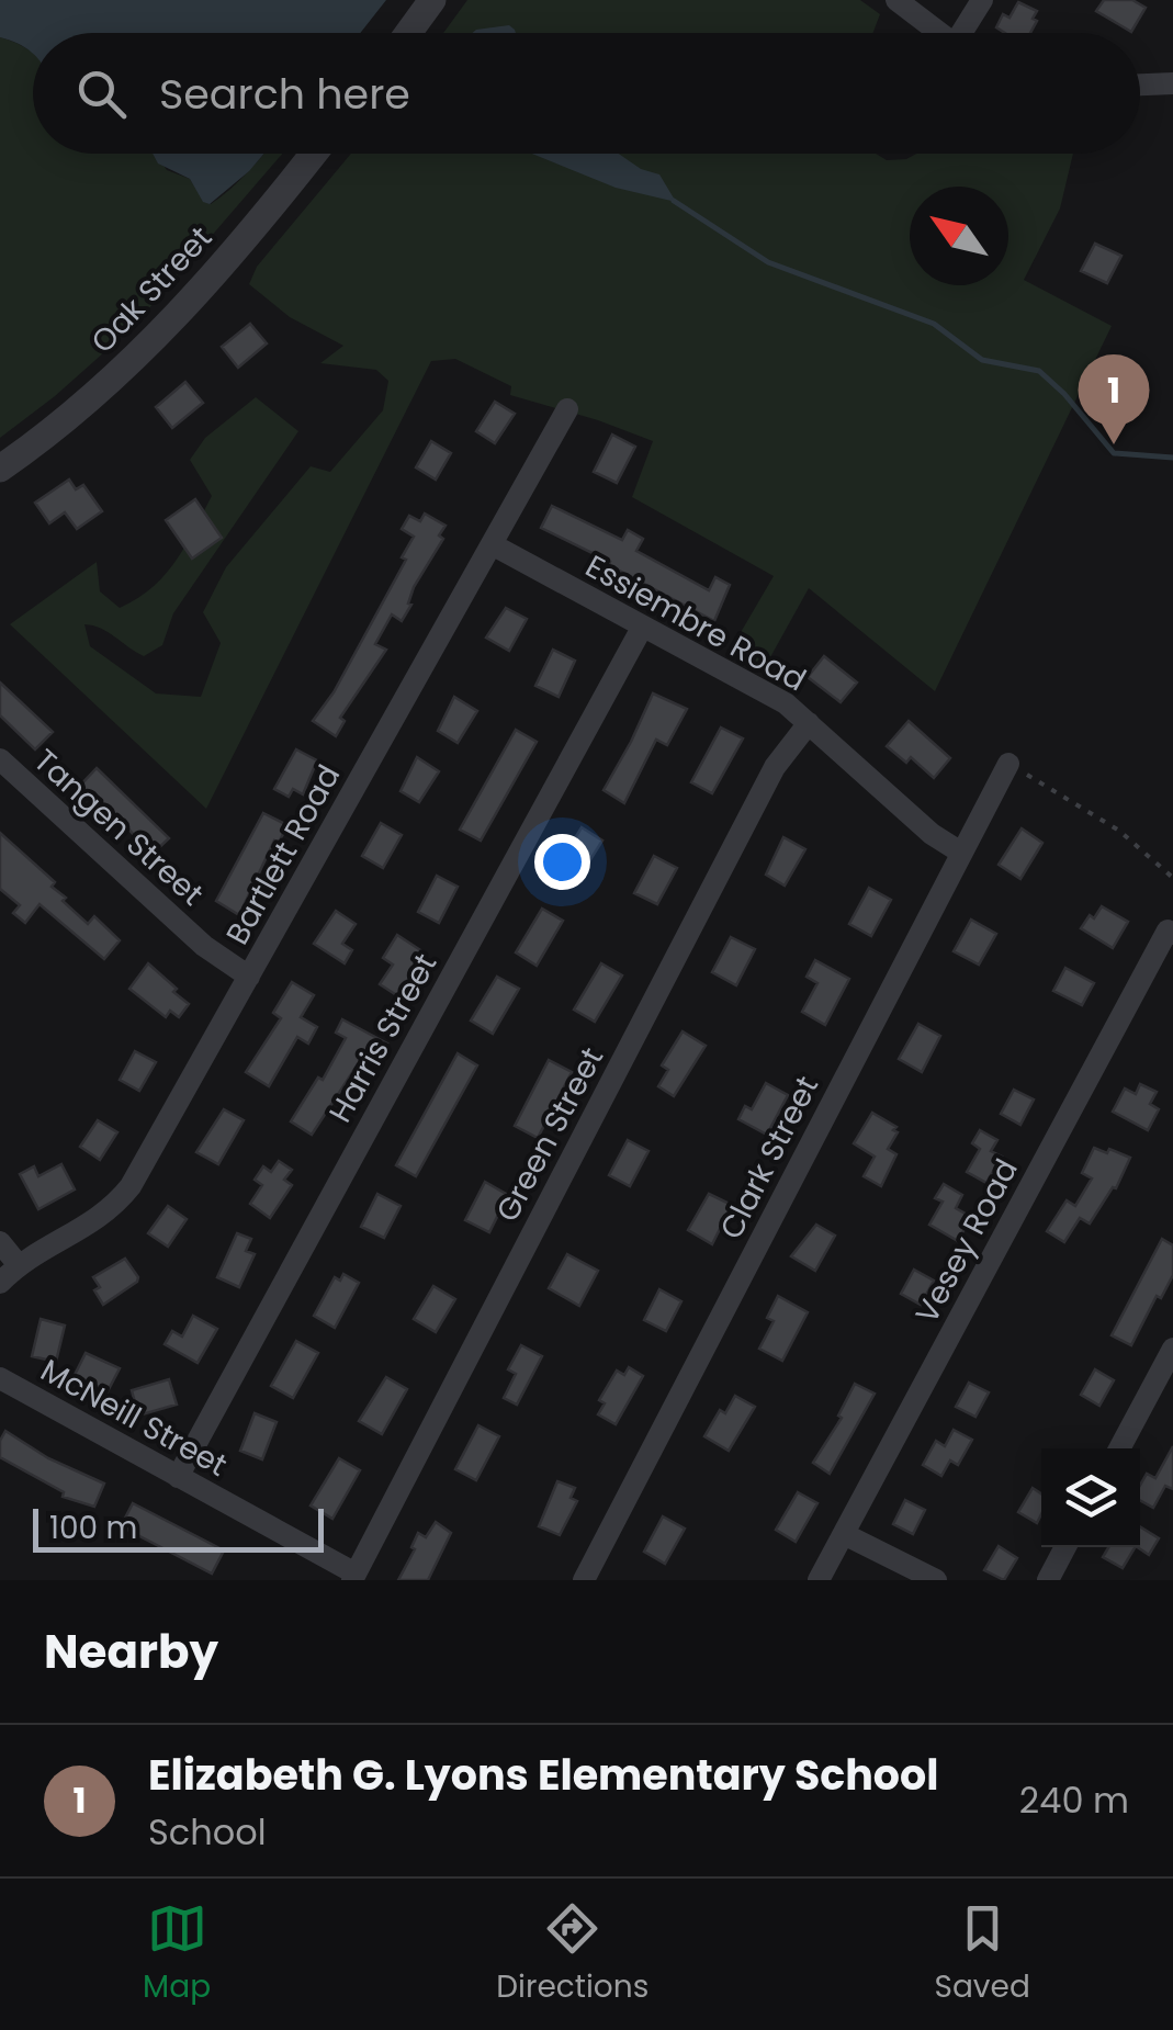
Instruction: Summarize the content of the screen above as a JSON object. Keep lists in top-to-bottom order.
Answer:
{
  "streets": {
    "street": [
      "Oak Street",
      "Essiembre Road",
      "Tangen Street",
      "Bartlett Road",
      "Harris Street",
      "Green Street",
      "Clark Street",
      "Vesey Road",
      "McNeill Street"
    ]
  },
  "crossings": [
    ["Essiembre Road", "Bartlett Road"],
    ["Essiembre Road", "Harris Street"],
    ["Essiembre Road", "Green Street"],
    ["Essiembre Road", "Clark Street"],
    ["Tangen Street", "Bartlett Road"],
    ["Harris Street", "McNeill Street"],
    ["Green Street", "McNeill Street"]
  ],
  "scale_bar": "100 m",
  "north": "top left",
  "page": {
    "search": "Search here",
    "pins": "1",
    "scale": "100 m",
    "heading": "Nearby",
    "list": [
      {
        "mark": "1",
        "name": "Elizabeth G. Lyons Elementary School",
        "note": "School",
        "value": "240 m"
      }
    ],
    "nav": ["Map", "Directions", "Saved"]
  }
}
